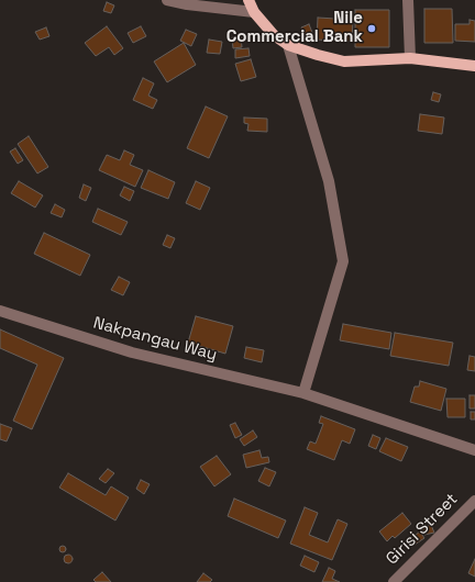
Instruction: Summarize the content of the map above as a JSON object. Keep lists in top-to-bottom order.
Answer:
{
  "streets": {
    "street": ["Nakpangau Way", "Girisi Street"]
  },
  "places": ["Nile Commercial Bank"]
}
